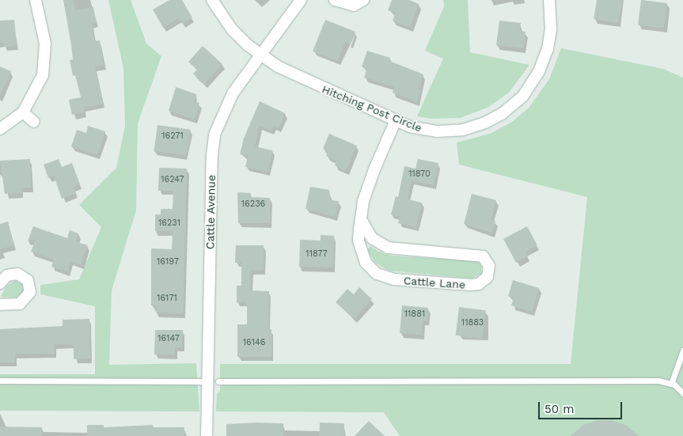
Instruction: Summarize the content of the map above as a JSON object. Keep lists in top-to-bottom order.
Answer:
{
  "streets": {
    "street": ["Hitching Post Circle", "Cattle Avenue", "Cattle Lane"]
  },
  "crossings": [
    ["Hitching Post Circle", "Cattle Avenue"],
    ["Hitching Post Circle", "Cattle Lane"]
  ],
  "house_numbers": [
    "16271",
    "11870",
    "16247",
    "16236",
    "16231",
    "11877",
    "16197",
    "16171",
    "11881",
    "11883",
    "16147",
    "16146"
  ],
  "scale_bar": "50 m"
}
